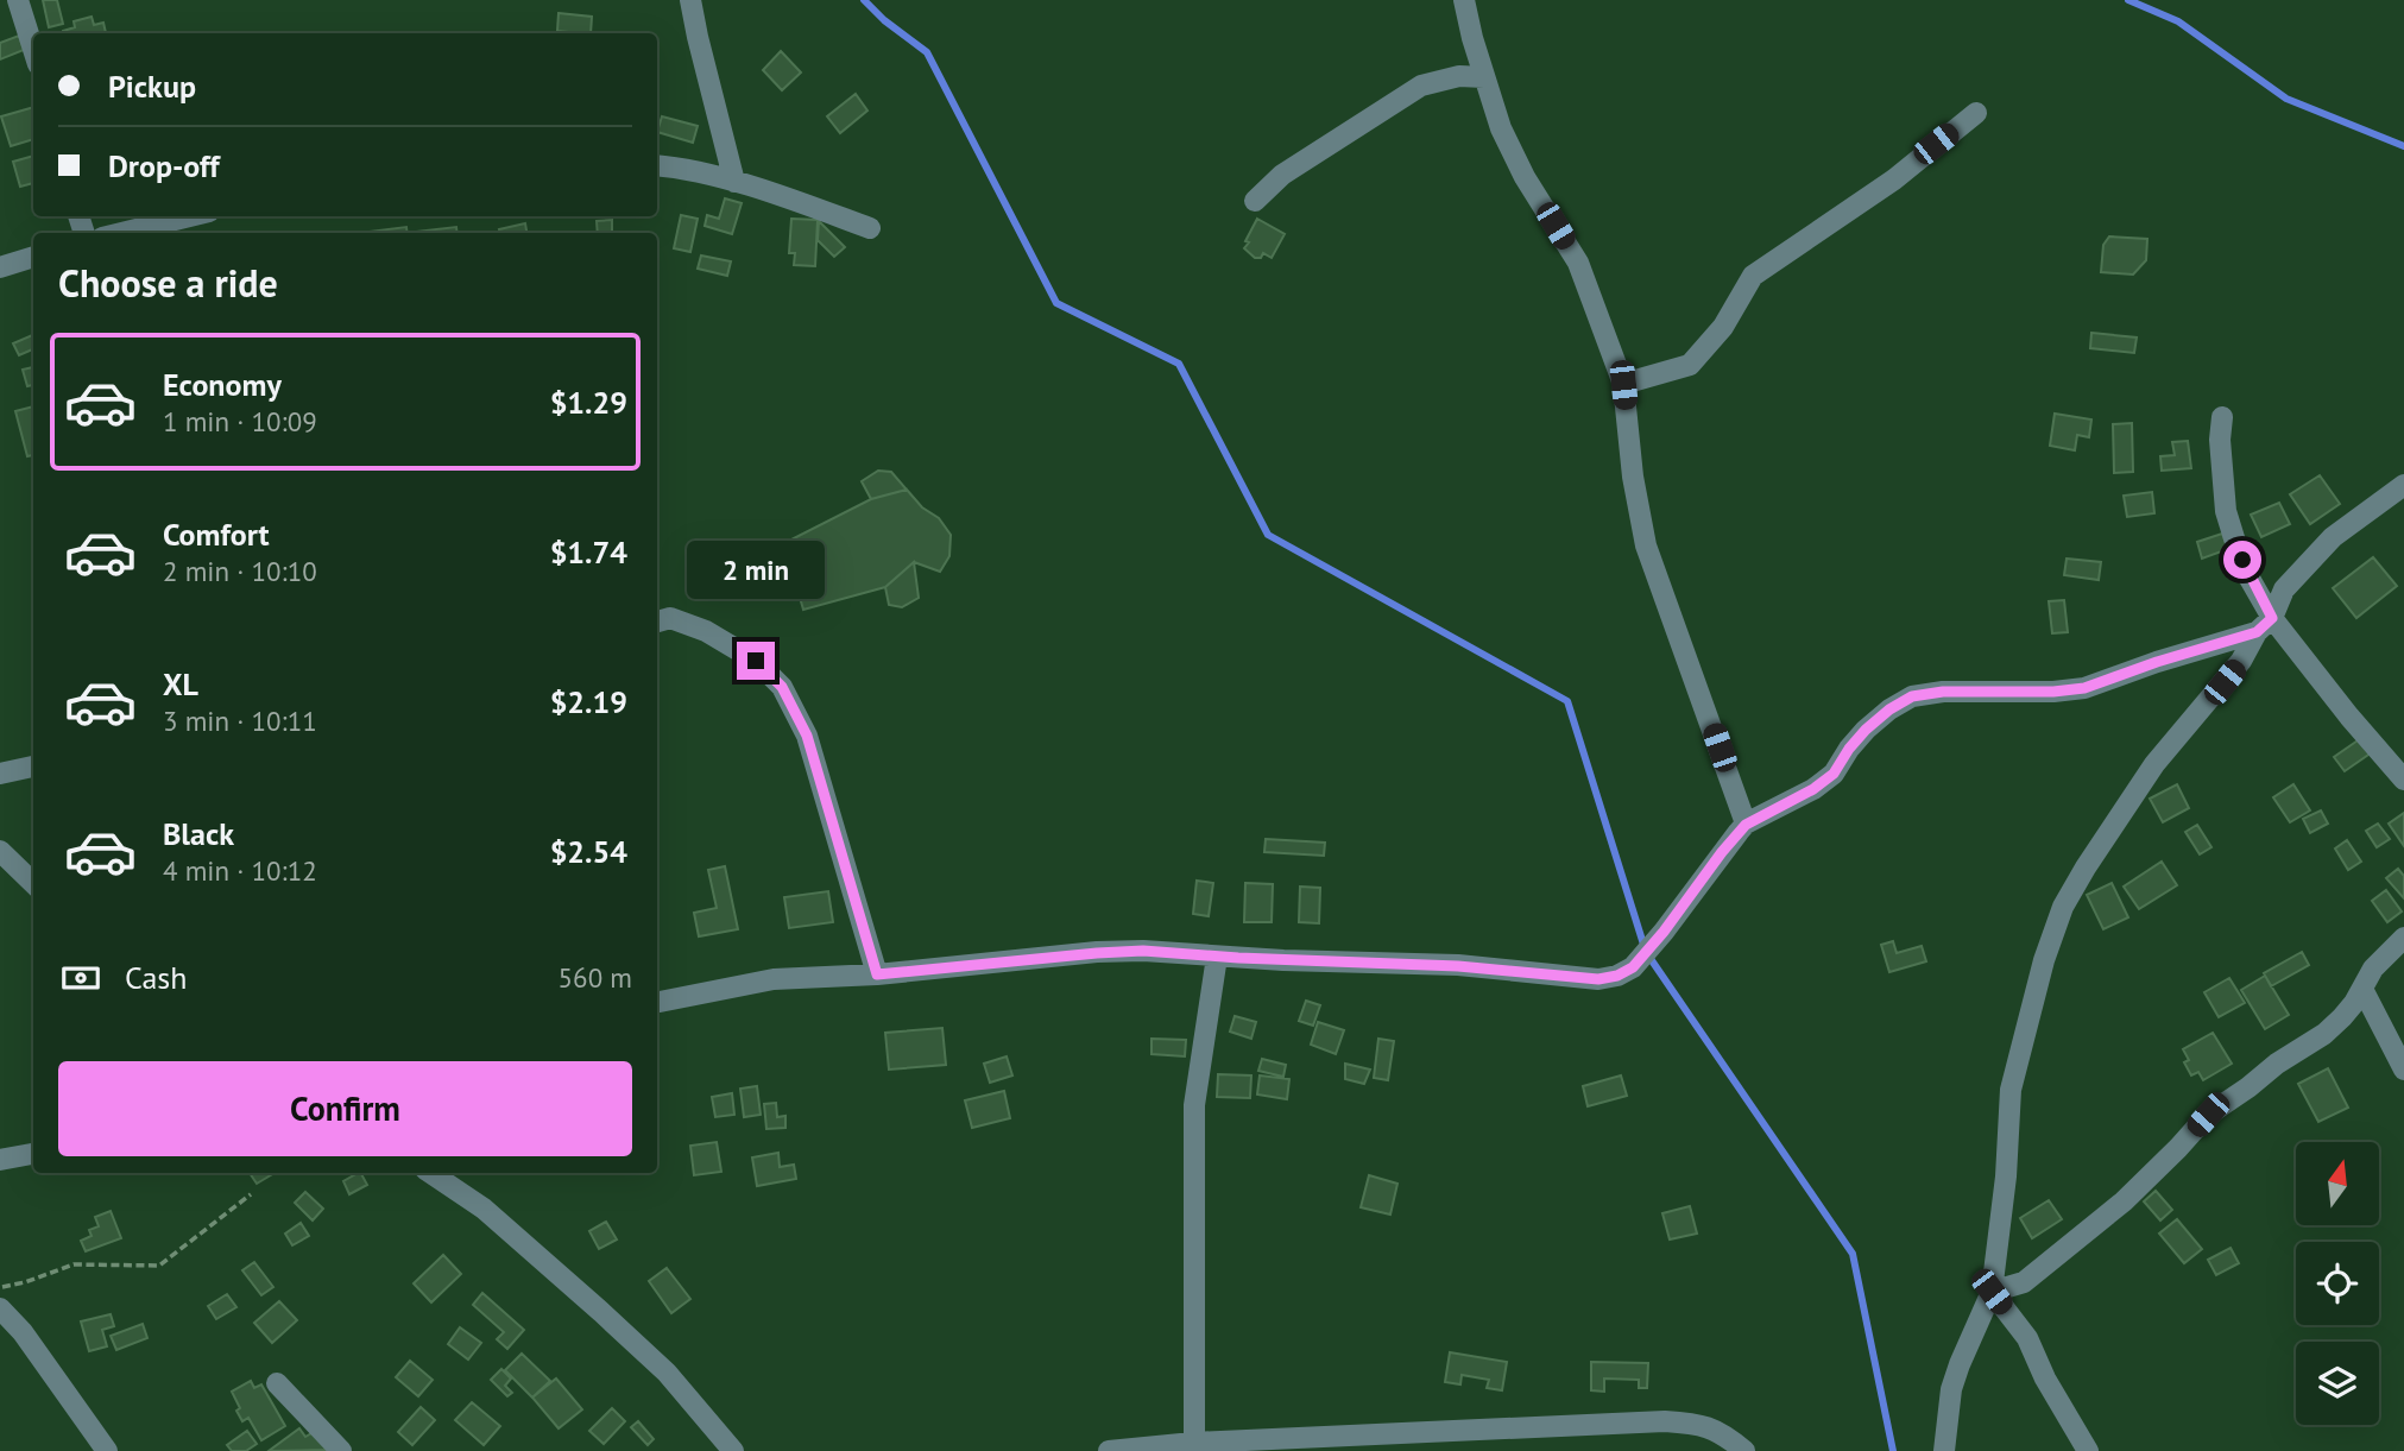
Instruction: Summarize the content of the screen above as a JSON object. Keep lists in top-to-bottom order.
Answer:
{
  "north": "top",
  "page": {
    "banner": ["Pickup", "Drop-off"],
    "heading": "Choose a ride",
    "list": [
      {
        "name": "Economy",
        "note": "1 min · 10:09",
        "value": "$1.29"
      },
      {
        "name": "Comfort",
        "note": "2 min · 10:10",
        "value": "$1.74"
      },
      {
        "name": "XL",
        "note": "3 min · 10:11",
        "value": "$2.19"
      },
      {
        "name": "Black",
        "note": "4 min · 10:12",
        "value": "$2.54"
      }
    ],
    "bubble": "2 min",
    "pay": ["Cash", "560 m"],
    "buttons": "Confirm"
  }
}
